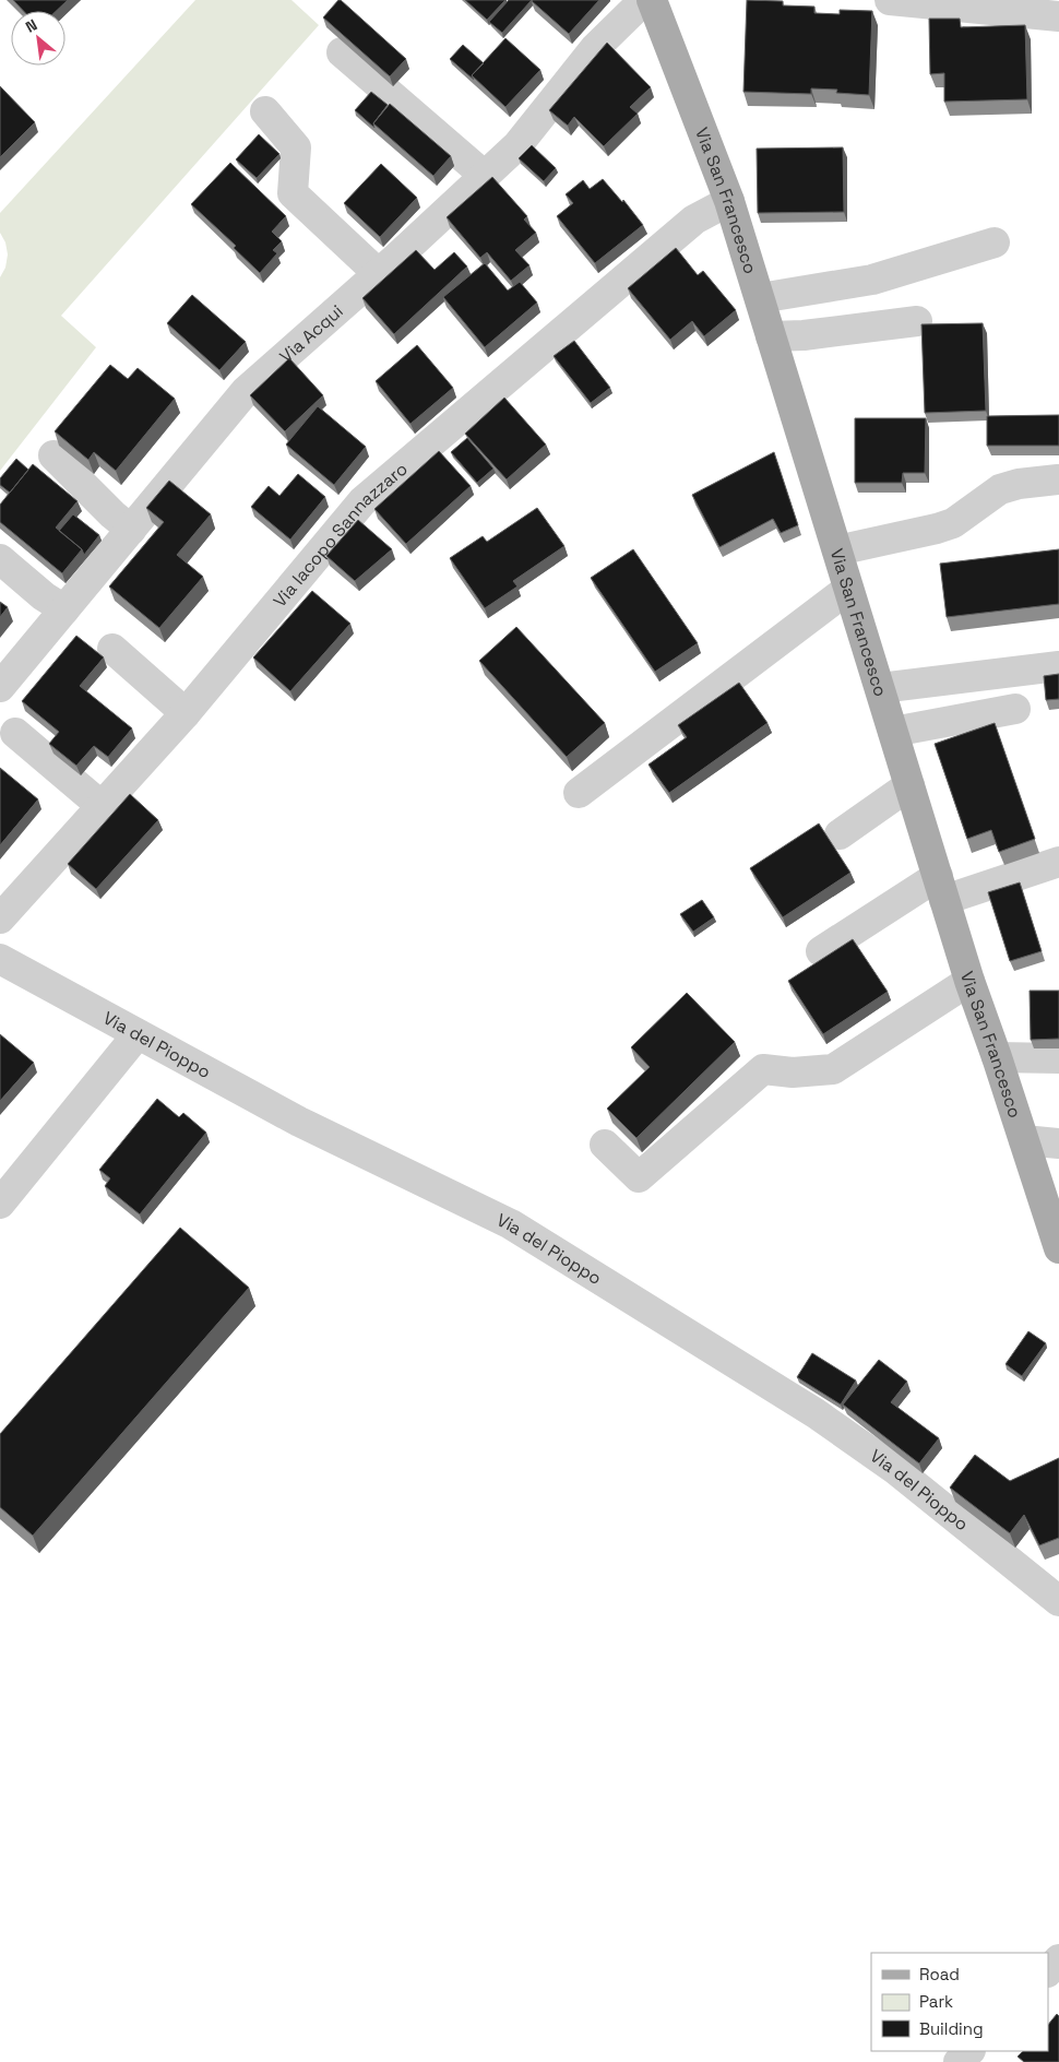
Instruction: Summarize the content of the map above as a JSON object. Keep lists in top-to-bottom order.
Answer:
{
  "streets": {
    "main road": ["Via San Francesco"],
    "street": ["Via Acqui", "Via Iacopo Sannazzaro", "Via del Pioppo"]
  },
  "crossings": [
    ["Via San Francesco", "Via Iacopo Sannazzaro"]
  ],
  "legend": ["Road", "Park", "Building"],
  "north": "top left"
}
